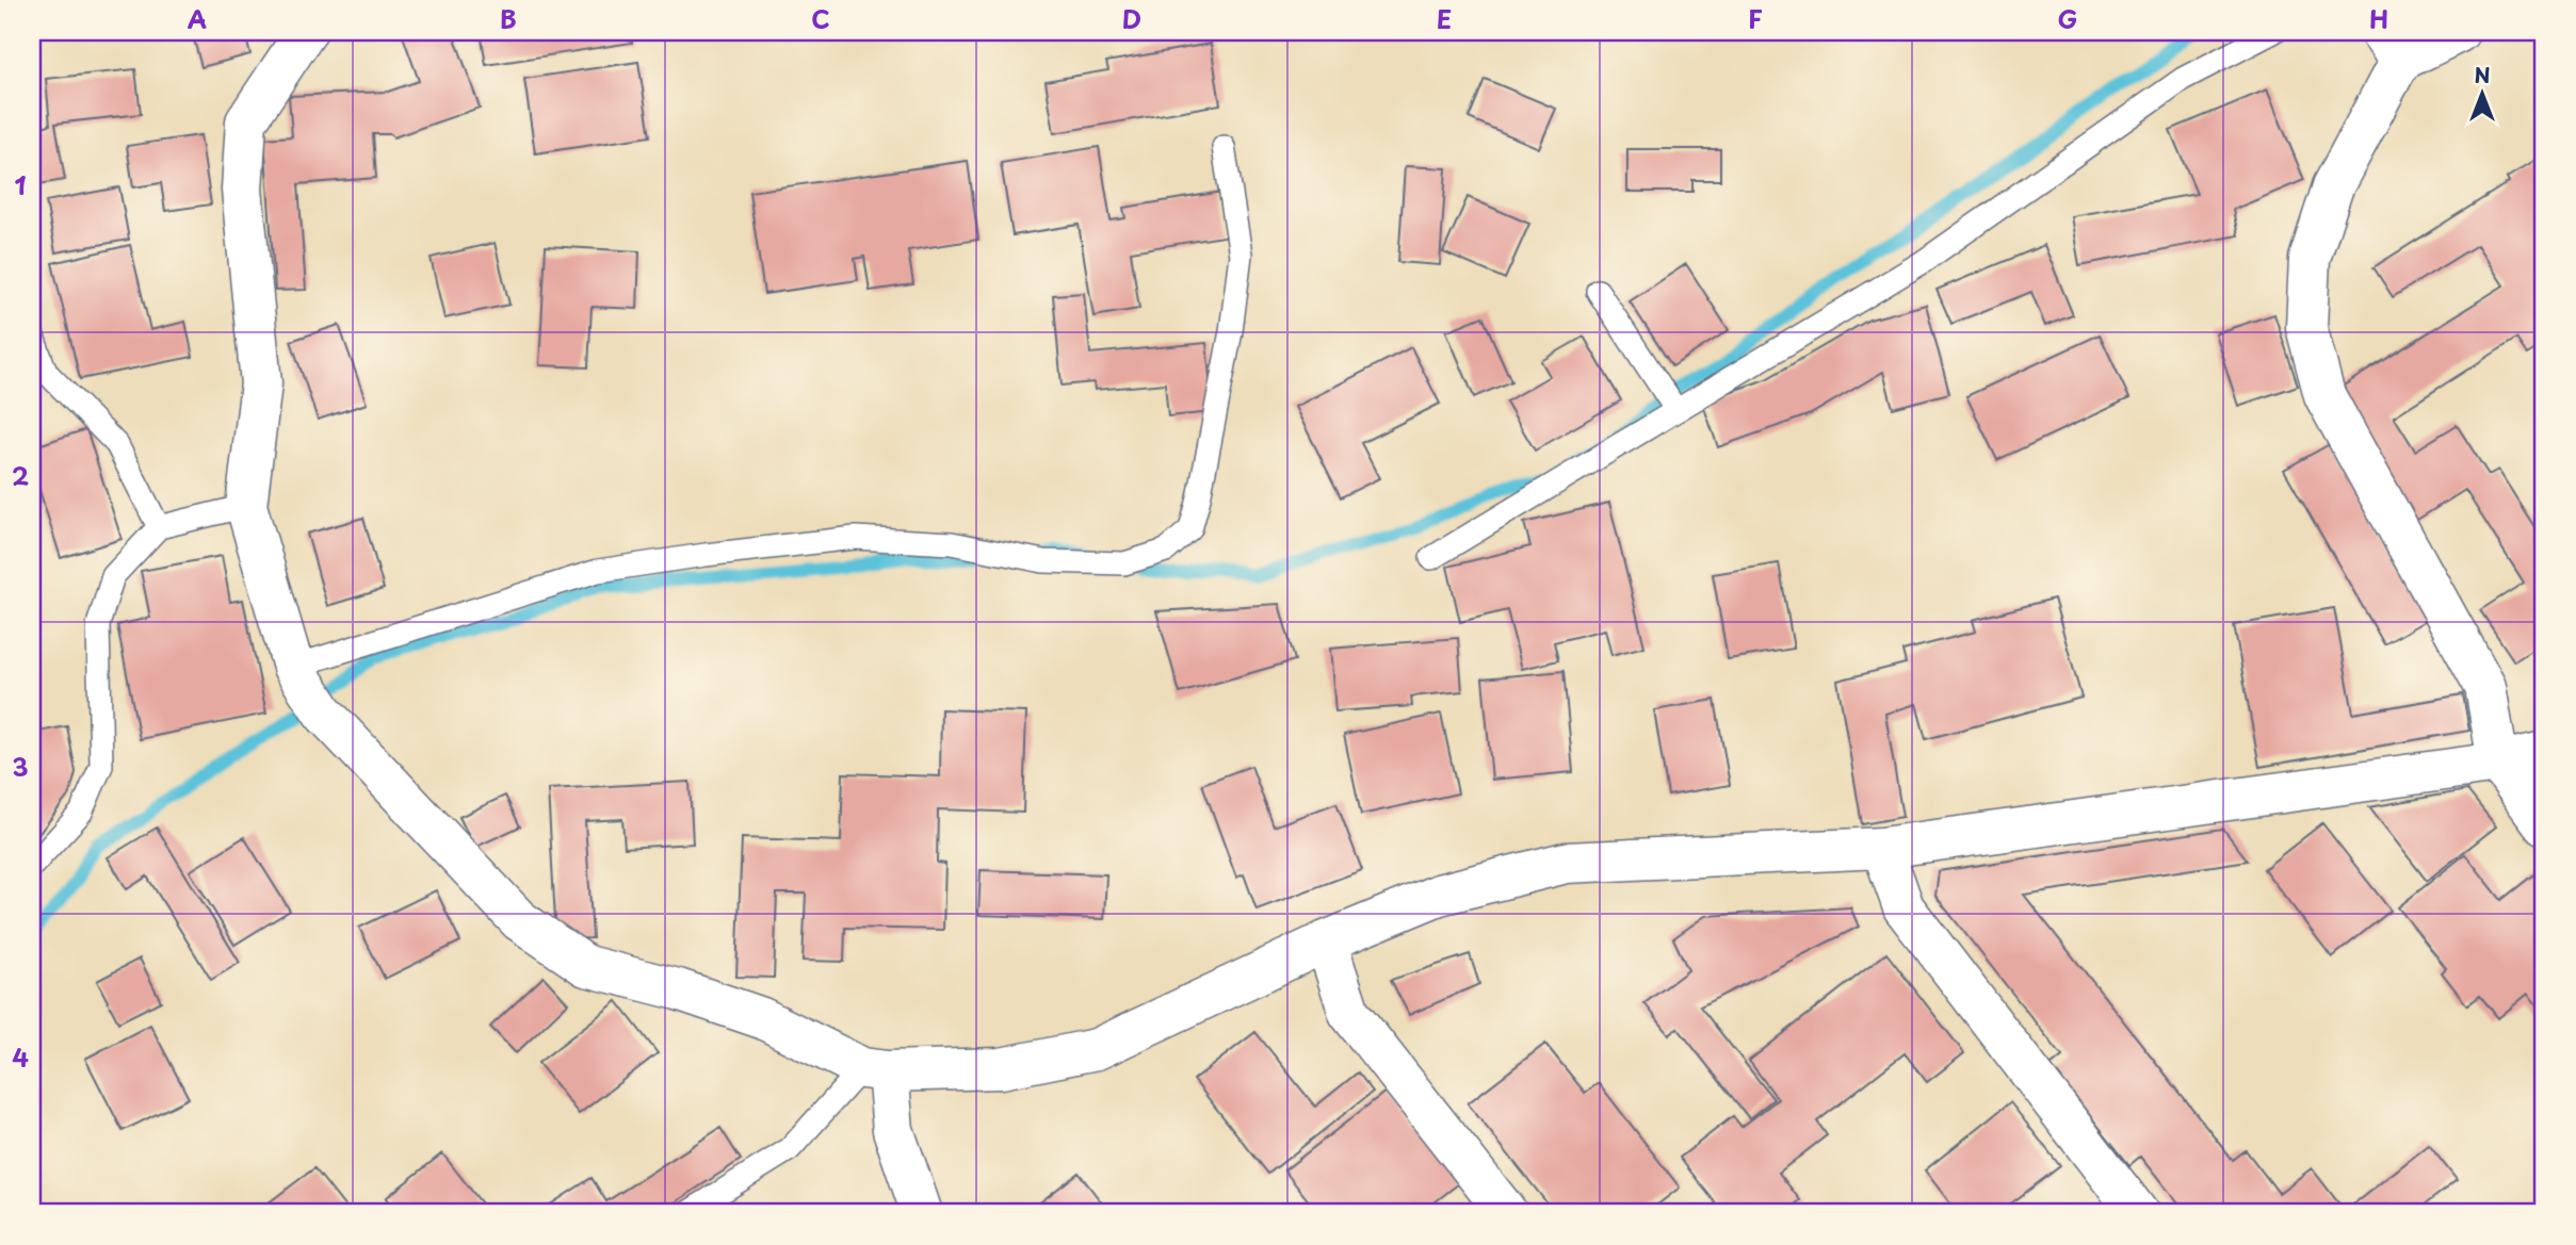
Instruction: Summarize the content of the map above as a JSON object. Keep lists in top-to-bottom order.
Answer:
{
  "north": "top",
  "grid": {
    "columns": [
      "A",
      "B",
      "C",
      "D",
      "E",
      "F",
      "G",
      "H"
    ],
    "rows": [
      "1",
      "2",
      "3",
      "4"
    ]
  }
}
